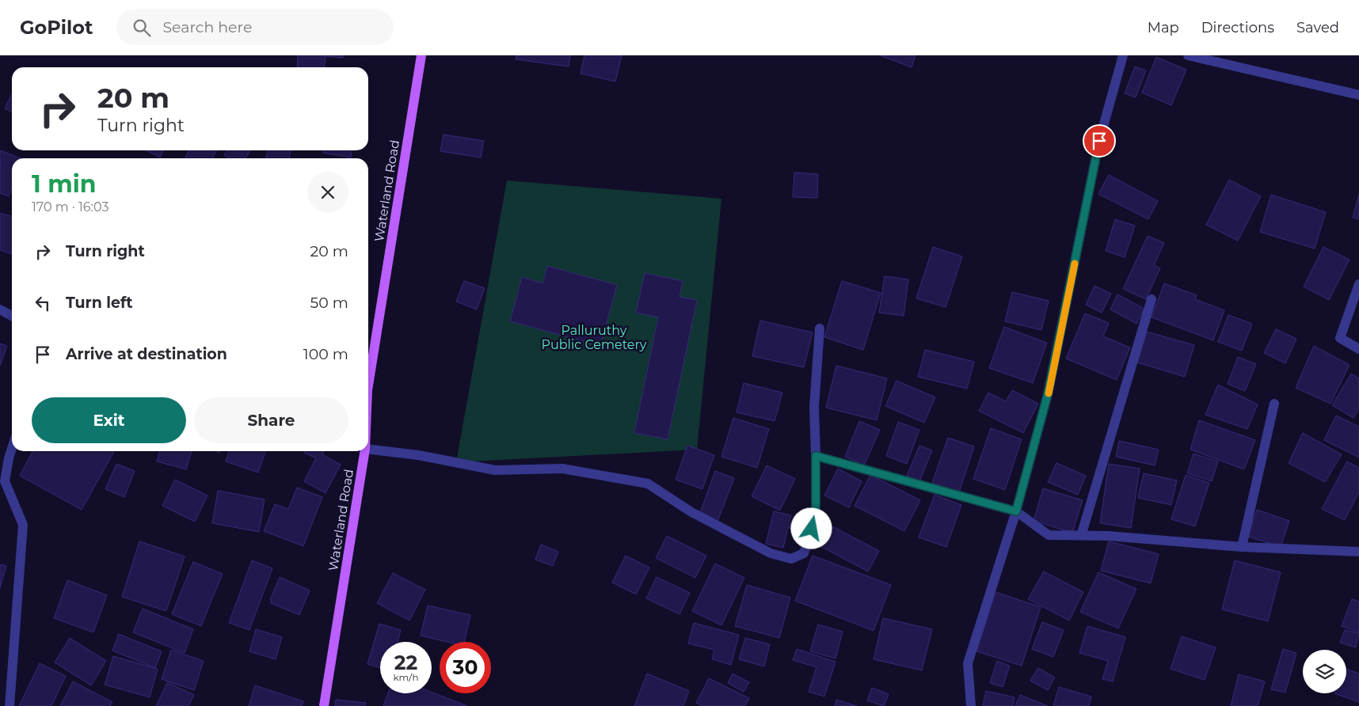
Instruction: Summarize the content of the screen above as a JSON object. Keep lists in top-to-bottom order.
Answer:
{
  "streets": {
    "main road": ["Waterland Road"]
  },
  "parks": ["Palluruthy Public Cemetery"],
  "page": {
    "header": "GoPilot",
    "search": "Search here",
    "nav": ["Map", "Directions", "Saved"],
    "turn": ["20 m", "Turn right"],
    "heading": ["1 min", "170 m · 16:03"],
    "list": [
      {
        "name": "Turn right",
        "value": "20 m"
      },
      {
        "name": "Turn left",
        "value": "50 m"
      },
      {
        "name": "Arrive at destination",
        "value": "100 m"
      }
    ],
    "buttons": ["Exit", "Share"],
    "speed": "22 km/h",
    "limit": "30"
  }
}
